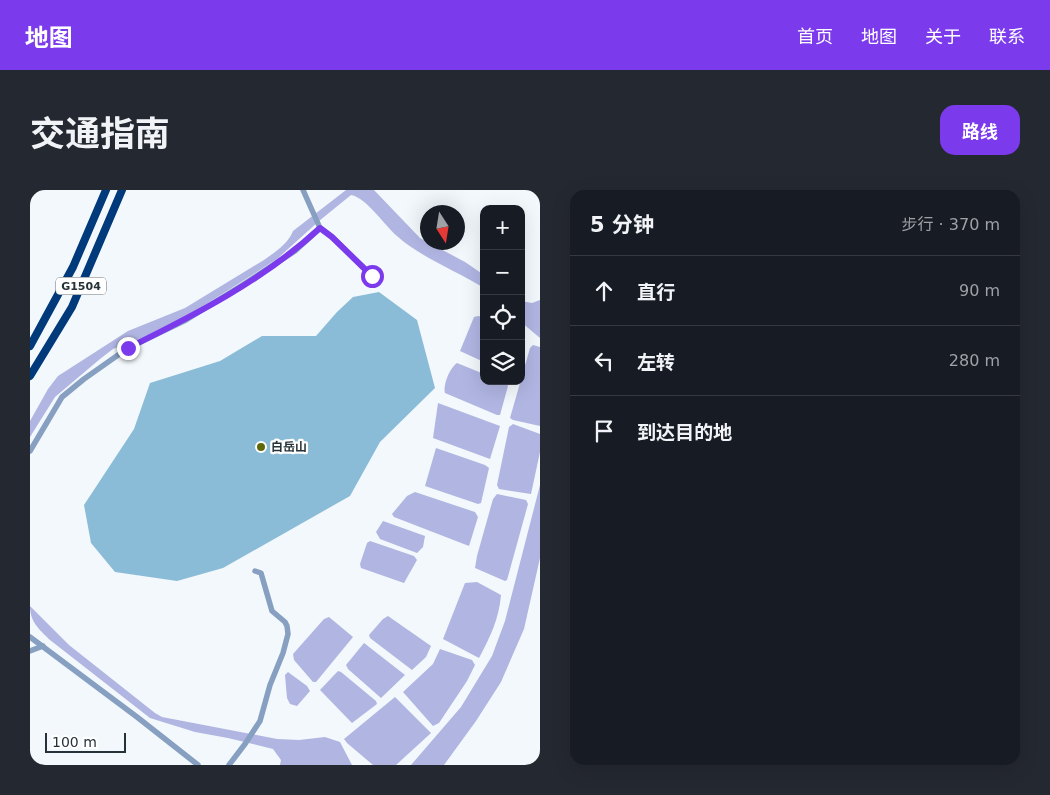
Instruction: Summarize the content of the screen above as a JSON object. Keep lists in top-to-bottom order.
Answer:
{
  "streets": {
    "highway": ["G1504"]
  },
  "places": ["白岳山"],
  "scale_bar": "100 m",
  "north": "bottom",
  "page": {
    "header": "地图",
    "nav": [
      "首页",
      "地图",
      "关于",
      "联系"
    ],
    "title": "交通指南",
    "buttons": "路线",
    "heading": ["5 分钟", "步行 · 370 m"],
    "map_buttons": ["+", "−"],
    "list": [
      ["直行", "90 m"],
      ["左转", "280 m"],
      "到达目的地"
    ],
    "scale": "100 m"
  }
}
